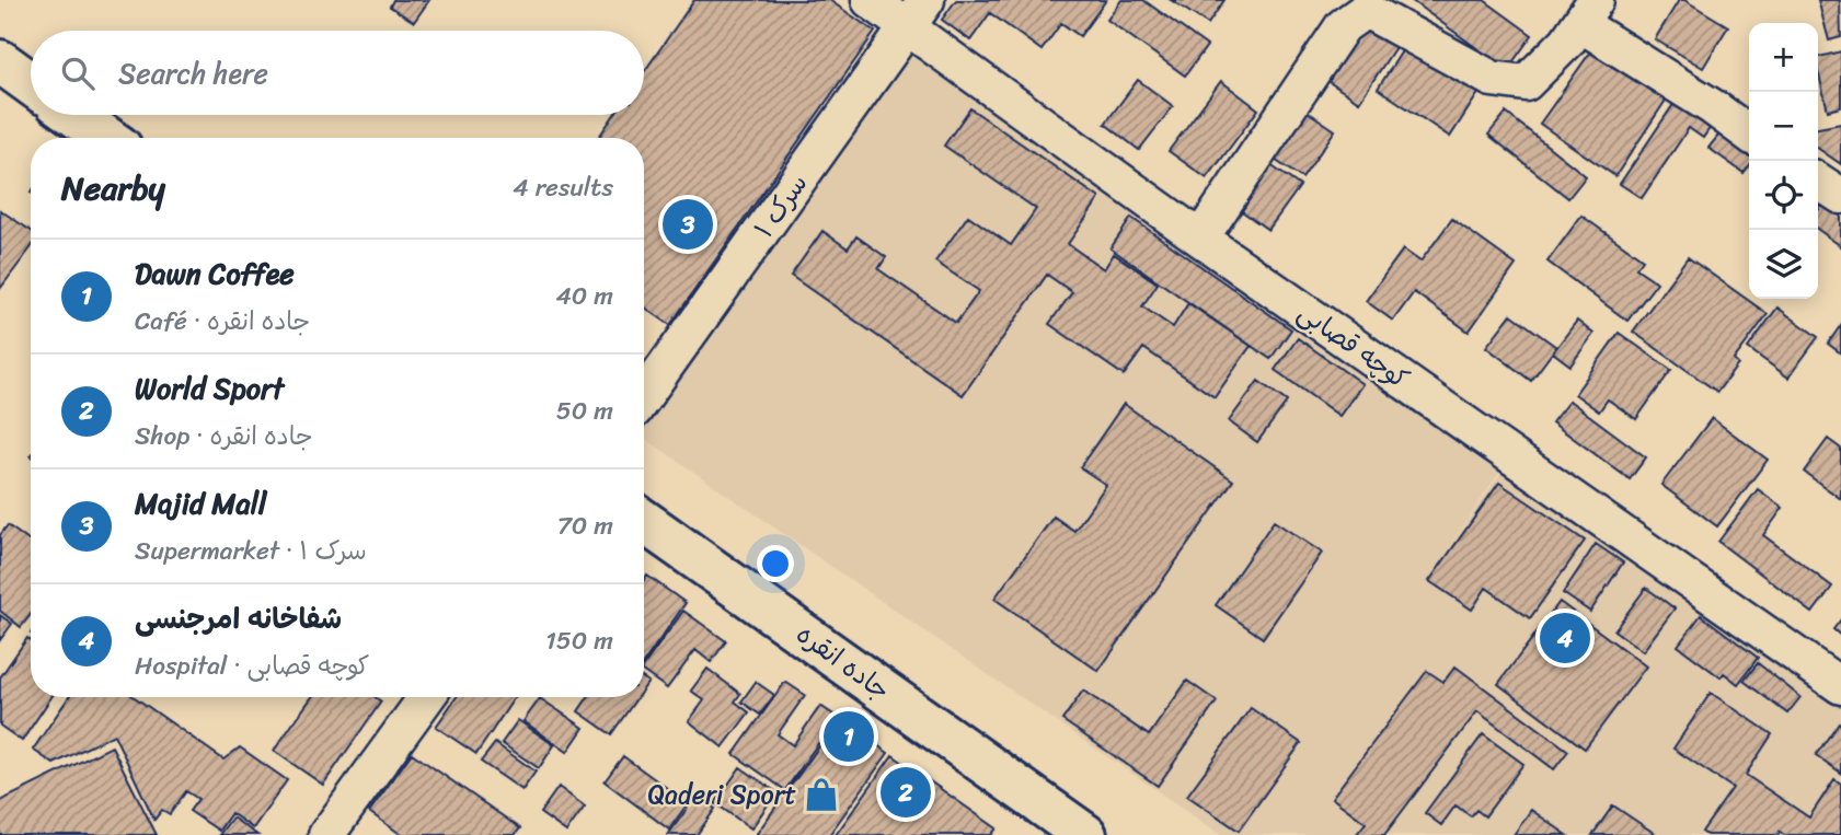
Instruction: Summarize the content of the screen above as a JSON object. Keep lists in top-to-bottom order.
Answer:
{
  "streets": {
    "main road": ["جاده انقره"],
    "street": ["سرک ۱", "کوچه قصابی"]
  },
  "crossings": [
    ["سرک ۱", "کوچه قصابی"]
  ],
  "places": {
    "shop": ["Qaderi Sport"]
  },
  "page": {
    "map_buttons": ["+", "−"],
    "search": "Search here",
    "heading": ["Nearby", "4 results"],
    "pins": [
      "3",
      "4",
      "1",
      "2"
    ],
    "list": [
      {
        "mark": "1",
        "name": "Dawn Coffee",
        "note": "Café · جاده انقره",
        "value": "40 m"
      },
      {
        "mark": "2",
        "name": "World Sport",
        "note": "Shop · جاده انقره",
        "value": "50 m"
      },
      {
        "mark": "3",
        "name": "Majid Mall",
        "note": "Supermarket · سرک ۱",
        "value": "70 m"
      },
      {
        "mark": "4",
        "name": "شفاخانه امرجنسی",
        "note": "Hospital · کوچه قصابی",
        "value": "150 m"
      }
    ]
  }
}
